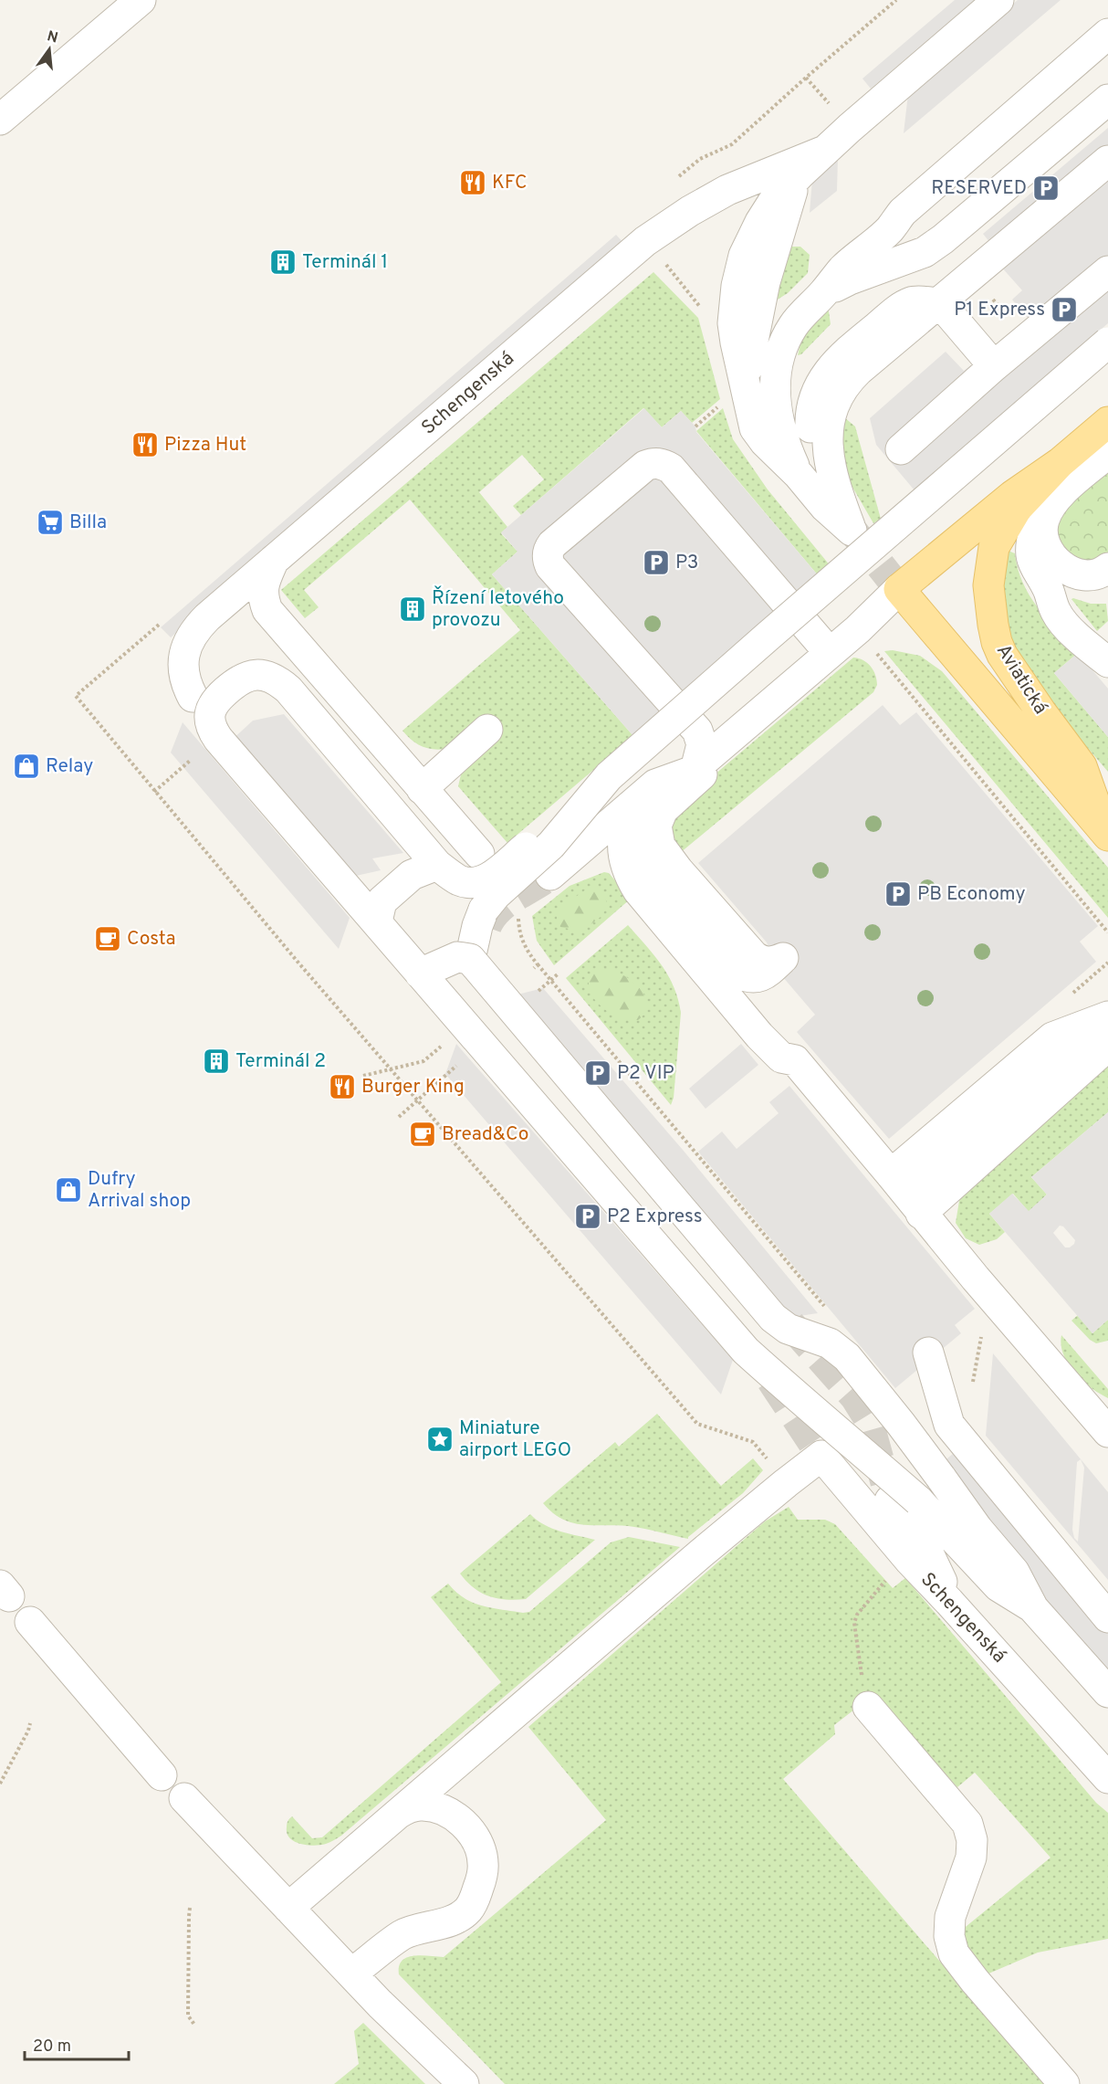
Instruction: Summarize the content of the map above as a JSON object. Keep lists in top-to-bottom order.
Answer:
{
  "streets": {
    "main road": ["Aviatická"],
    "street": ["Schengenská"]
  },
  "places": {
    "restaurant": ["KFC", "Pizza Hut", "Burger King"],
    "parking": [
      "RESERVED",
      "P1 Express",
      "P3",
      "PB Economy",
      "P2 VIP",
      "P2 Express"
    ],
    "building": ["Terminál 1", "Řízení letového provozu", "Terminál 2"],
    "supermarket": ["Billa"],
    "shop": ["Relay", "Dufry Arrival shop"],
    "cafe": ["Costa", "Bread&Co"],
    "place": ["Miniature airport LEGO"]
  },
  "scale_bar": "20 m",
  "north": "top"
}
